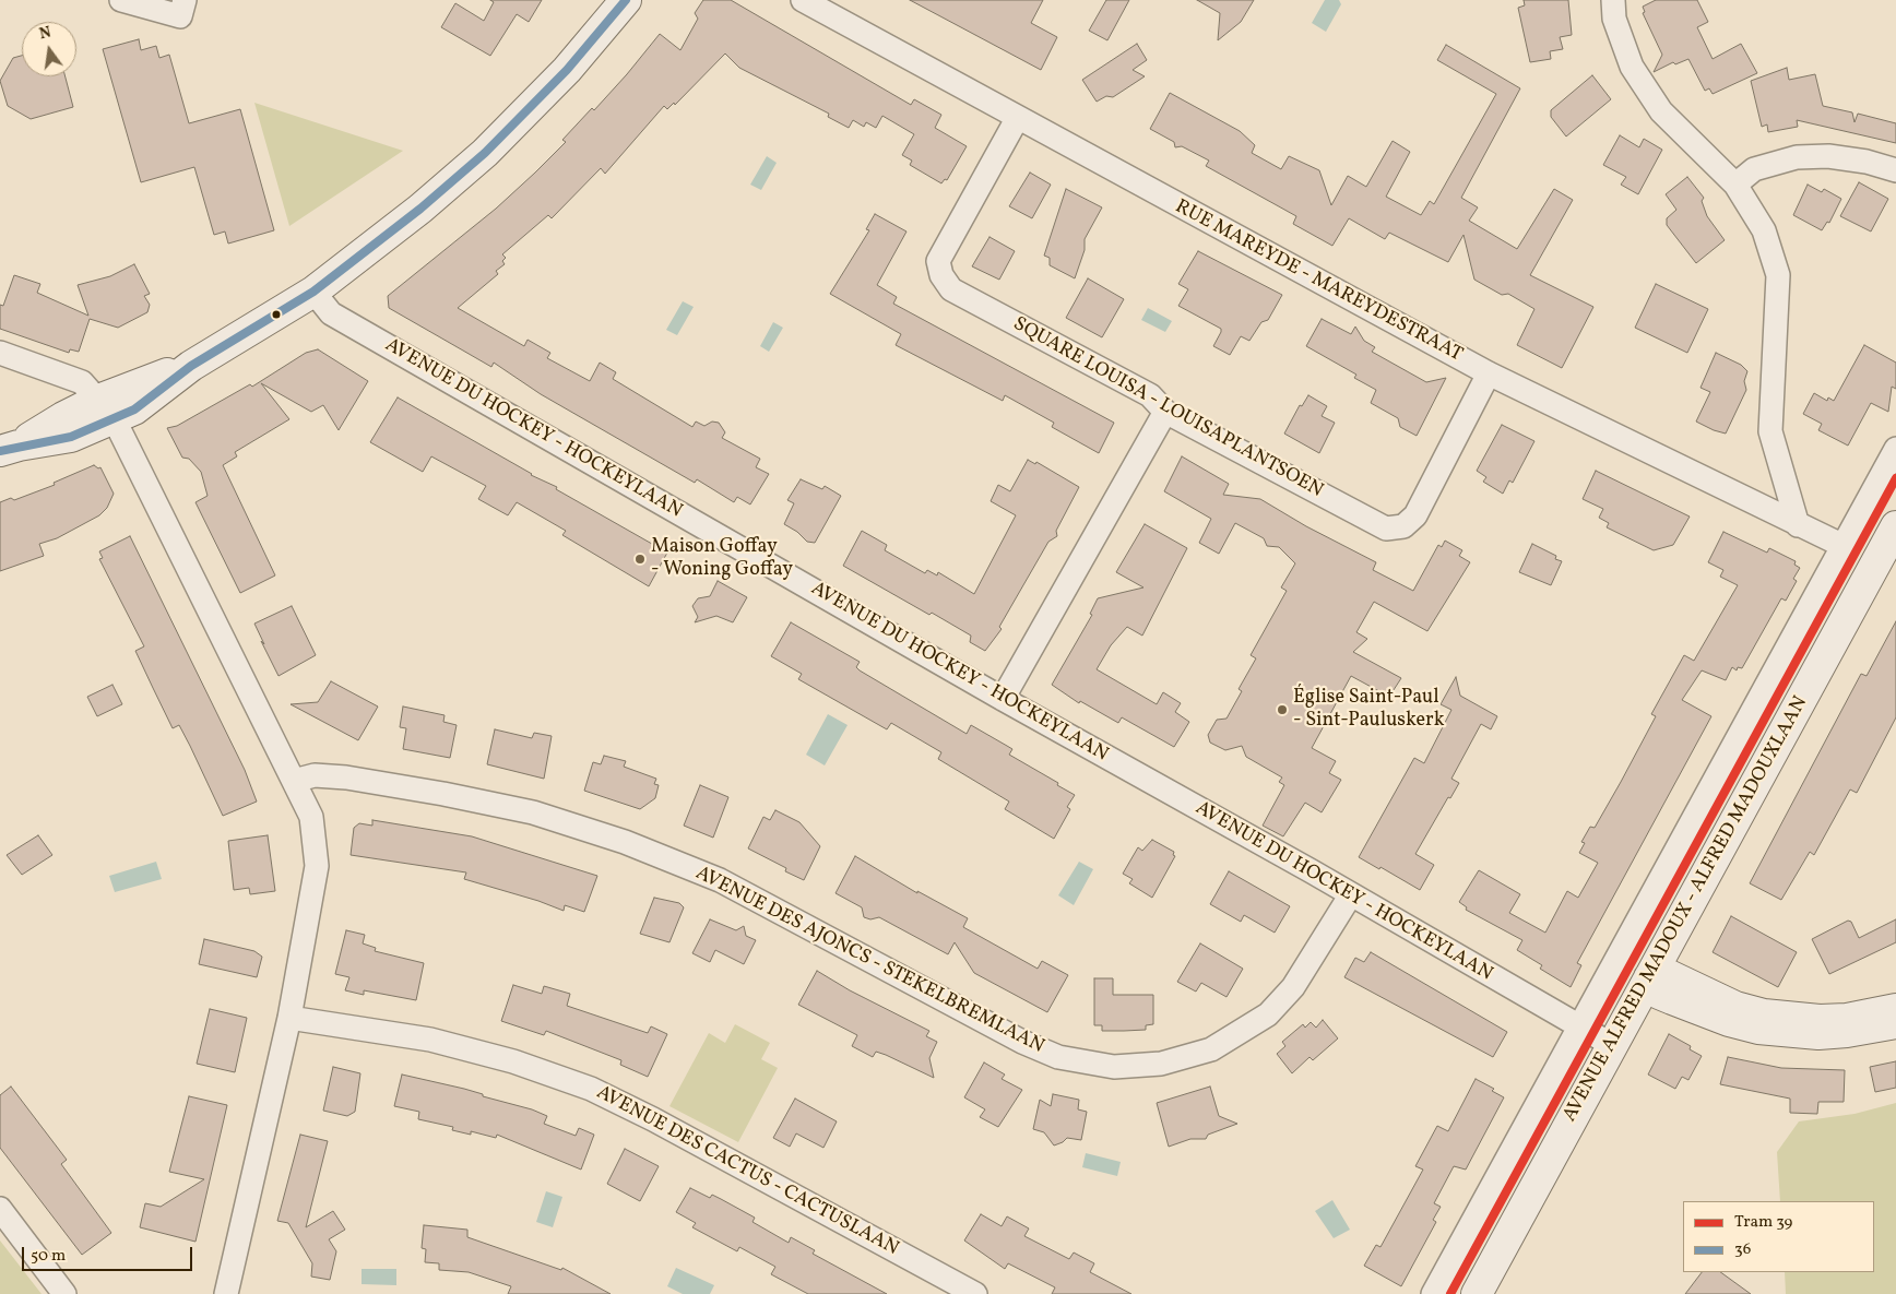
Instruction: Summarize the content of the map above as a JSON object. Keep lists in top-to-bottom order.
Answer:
{
  "streets": {
    "street": [
      "RUE MAREYDE - MAREYDESTRAAT",
      "SQUARE LOUISA - LOUISAPLANTSOEN",
      "AVENUE DU HOCKEY - HOCKEYLAAN",
      "AVENUE ALFRED MADOUX - ALFRED MADOUXLAAN",
      "AVENUE DES AJONCS - STEKELBREMLAAN",
      "AVENUE DES CACTUS - CACTUSLAAN"
    ]
  },
  "crossings": [
    ["RUE MAREYDE - MAREYDESTRAAT", "SQUARE LOUISA - LOUISAPLANTSOEN"],
    ["RUE MAREYDE - MAREYDESTRAAT", "AVENUE ALFRED MADOUX - ALFRED MADOUXLAAN"],
    ["AVENUE DU HOCKEY - HOCKEYLAAN", "AVENUE ALFRED MADOUX - ALFRED MADOUXLAAN"],
    ["AVENUE DU HOCKEY - HOCKEYLAAN", "AVENUE DES AJONCS - STEKELBREMLAAN"]
  ],
  "places": ["Maison Goffay - Woning Goffay", "Église Saint-Paul - Sint-Pauluskerk"],
  "lines": ["transit line 36", "tram line 39"],
  "legend": ["Tram 39", "36"],
  "scale_bar": "50 m",
  "north": "top"
}
